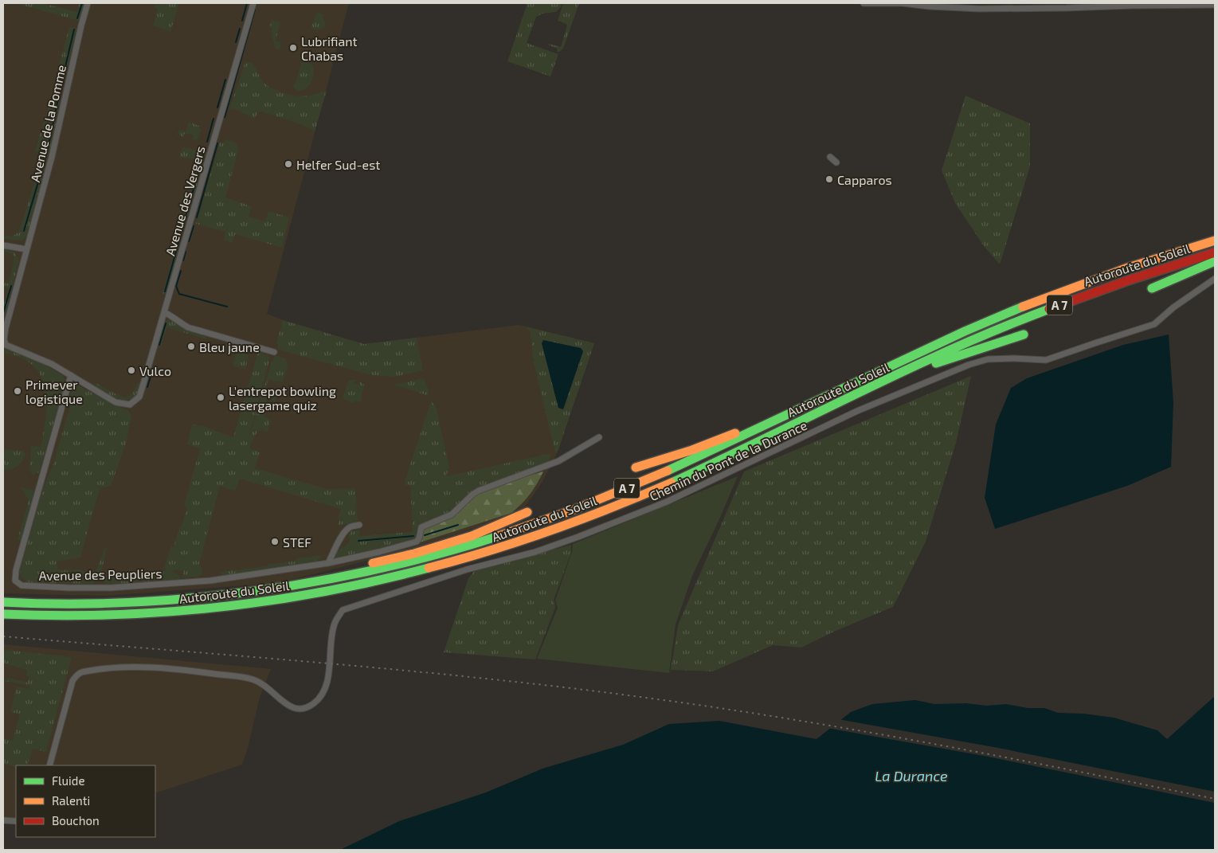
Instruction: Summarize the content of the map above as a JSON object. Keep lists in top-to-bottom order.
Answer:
{
  "streets": {
    "highway": ["Autoroute du Soleil", "A 7"],
    "street": [
      "Avenue de la Pomme",
      "Avenue des Vergers",
      "Chemin du Pont de la Durance",
      "Avenue des Peupliers"
    ]
  },
  "crossings": [
    ["Avenue de la Pomme", "Avenue des Vergers"],
    ["Avenue de la Pomme", "Avenue des Peupliers"],
    ["Avenue des Vergers", "Avenue des Peupliers"]
  ],
  "water": ["La Durance"],
  "places": [
    "Lubrifiant Chabas",
    "Helfer Sud-est",
    "Capparos",
    "Bleu jaune",
    "Vulco",
    "Primever logistique",
    "L'entrepot bowling lasergame quiz",
    "STEF"
  ],
  "legend": ["Fluide", "Ralenti", "Bouchon"]
}
